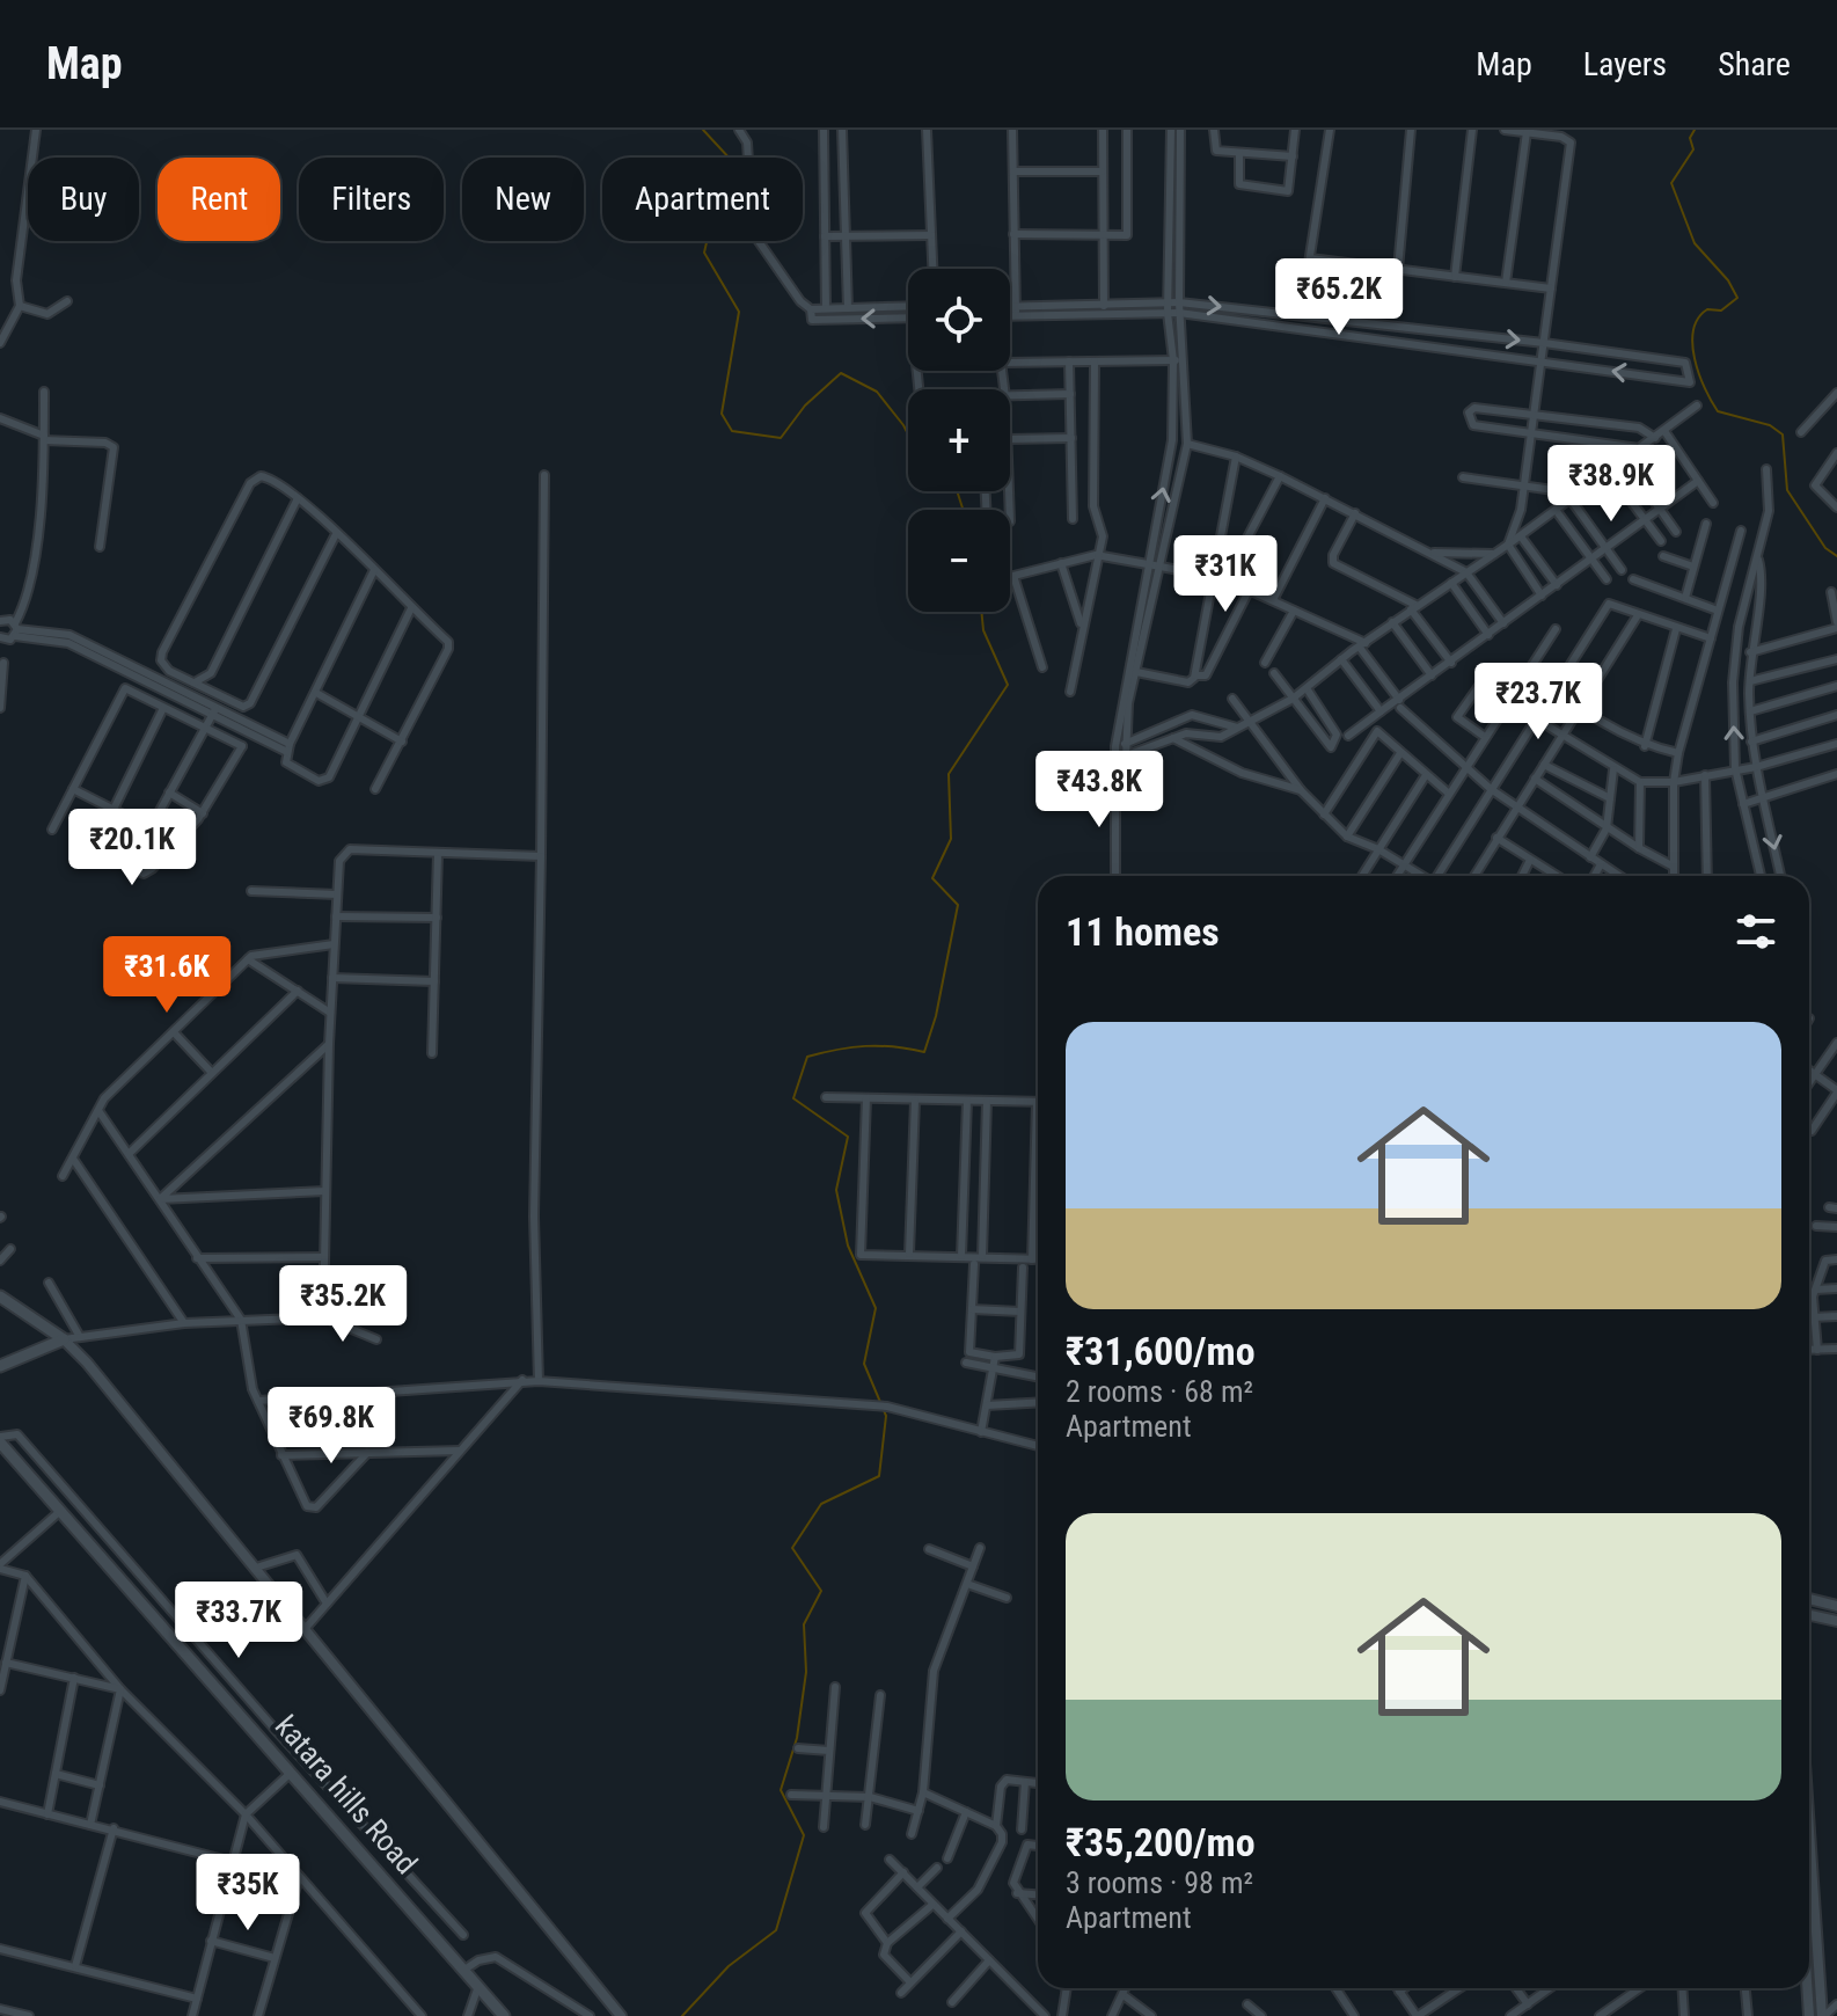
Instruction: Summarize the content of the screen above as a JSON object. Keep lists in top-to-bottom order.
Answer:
{
  "streets": {
    "main road": ["katara hills Road"]
  },
  "page": {
    "header": "Map",
    "nav": ["Map", "Layers", "Share"],
    "chip": [
      "Buy",
      "Rent",
      "Filters",
      "New",
      "Apartment"
    ],
    "price": [
      "₹65.2K",
      "₹38.9K",
      "₹31K",
      "₹23.7K",
      "₹43.8K",
      "₹20.1K",
      "₹31.6K",
      "₹35.2K",
      "₹69.8K",
      "₹33.7K",
      "₹35K"
    ],
    "map_buttons": ["+", "−"],
    "heading": "11 homes",
    "list": [
      {
        "name": "₹31,600/mo",
        "note": "2 rooms · 68 m² · Apartment"
      },
      {
        "name": "₹35,200/mo",
        "note": "3 rooms · 98 m² · Apartment"
      }
    ]
  }
}
